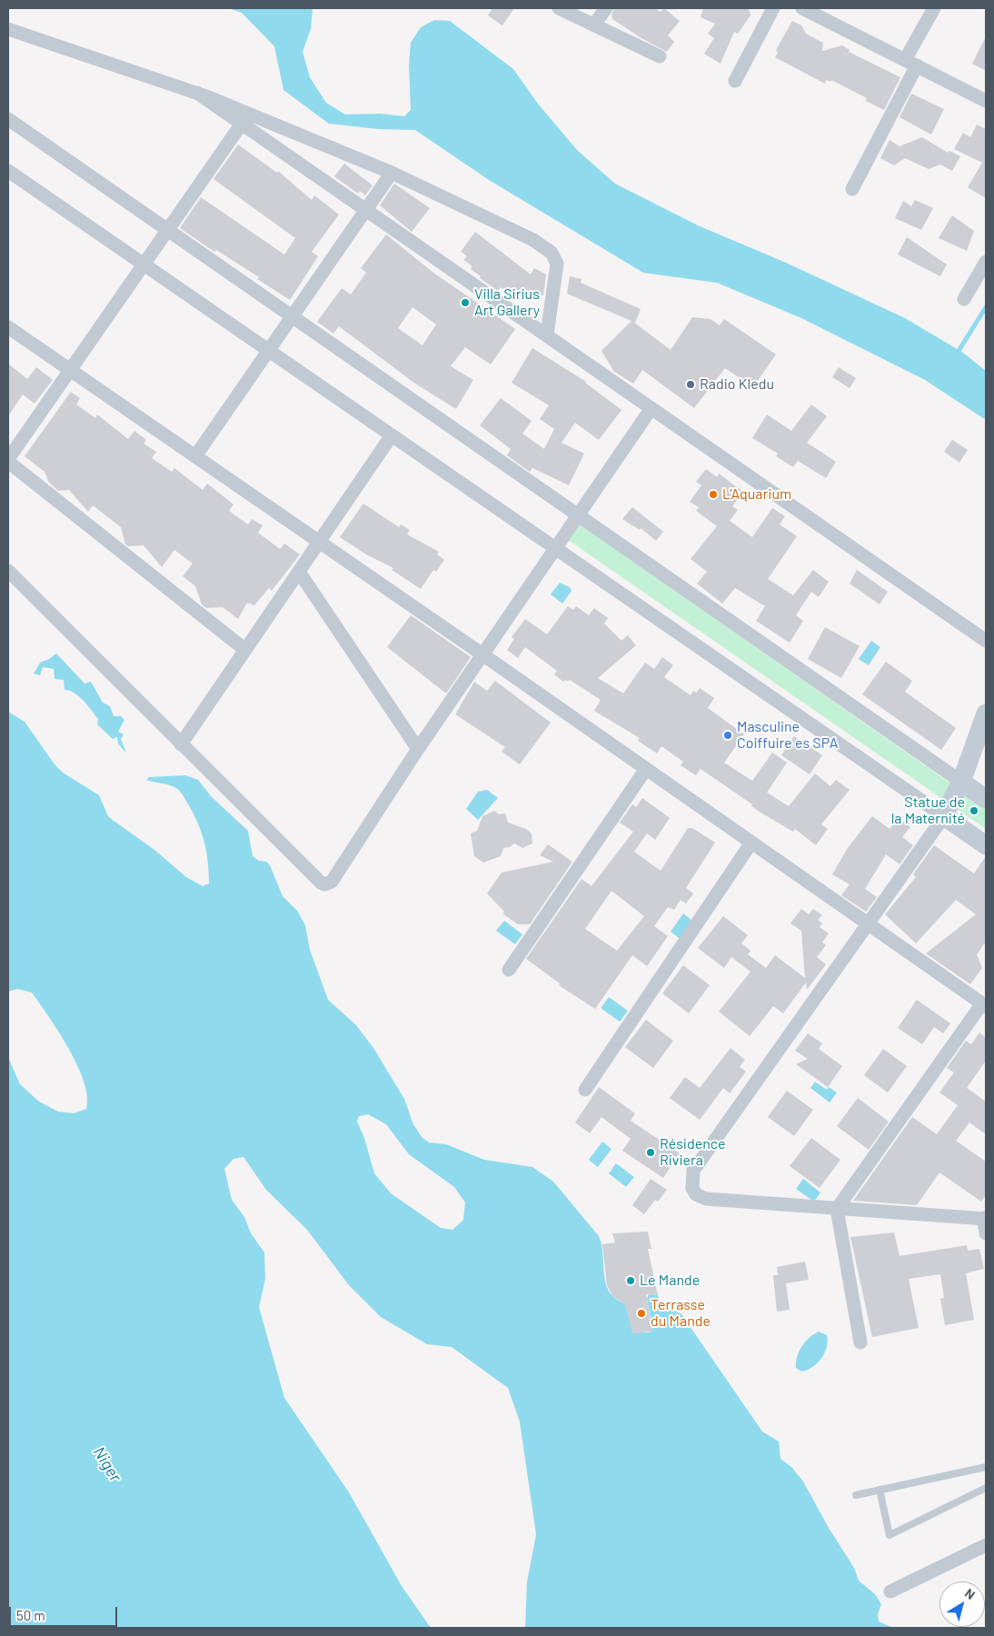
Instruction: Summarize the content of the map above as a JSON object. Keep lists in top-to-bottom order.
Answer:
{
  "water": ["Niger"],
  "places": [
    "Villa Sirius Art Gallery",
    "Radio Kledu",
    "L'Aquarium",
    "Masculine Coiffuire es SPA",
    "Statue de la Maternité",
    "Résidence Riviera",
    "Le Mande",
    "Terrasse du Mande"
  ],
  "scale_bar": "50 m",
  "north": "top right"
}
